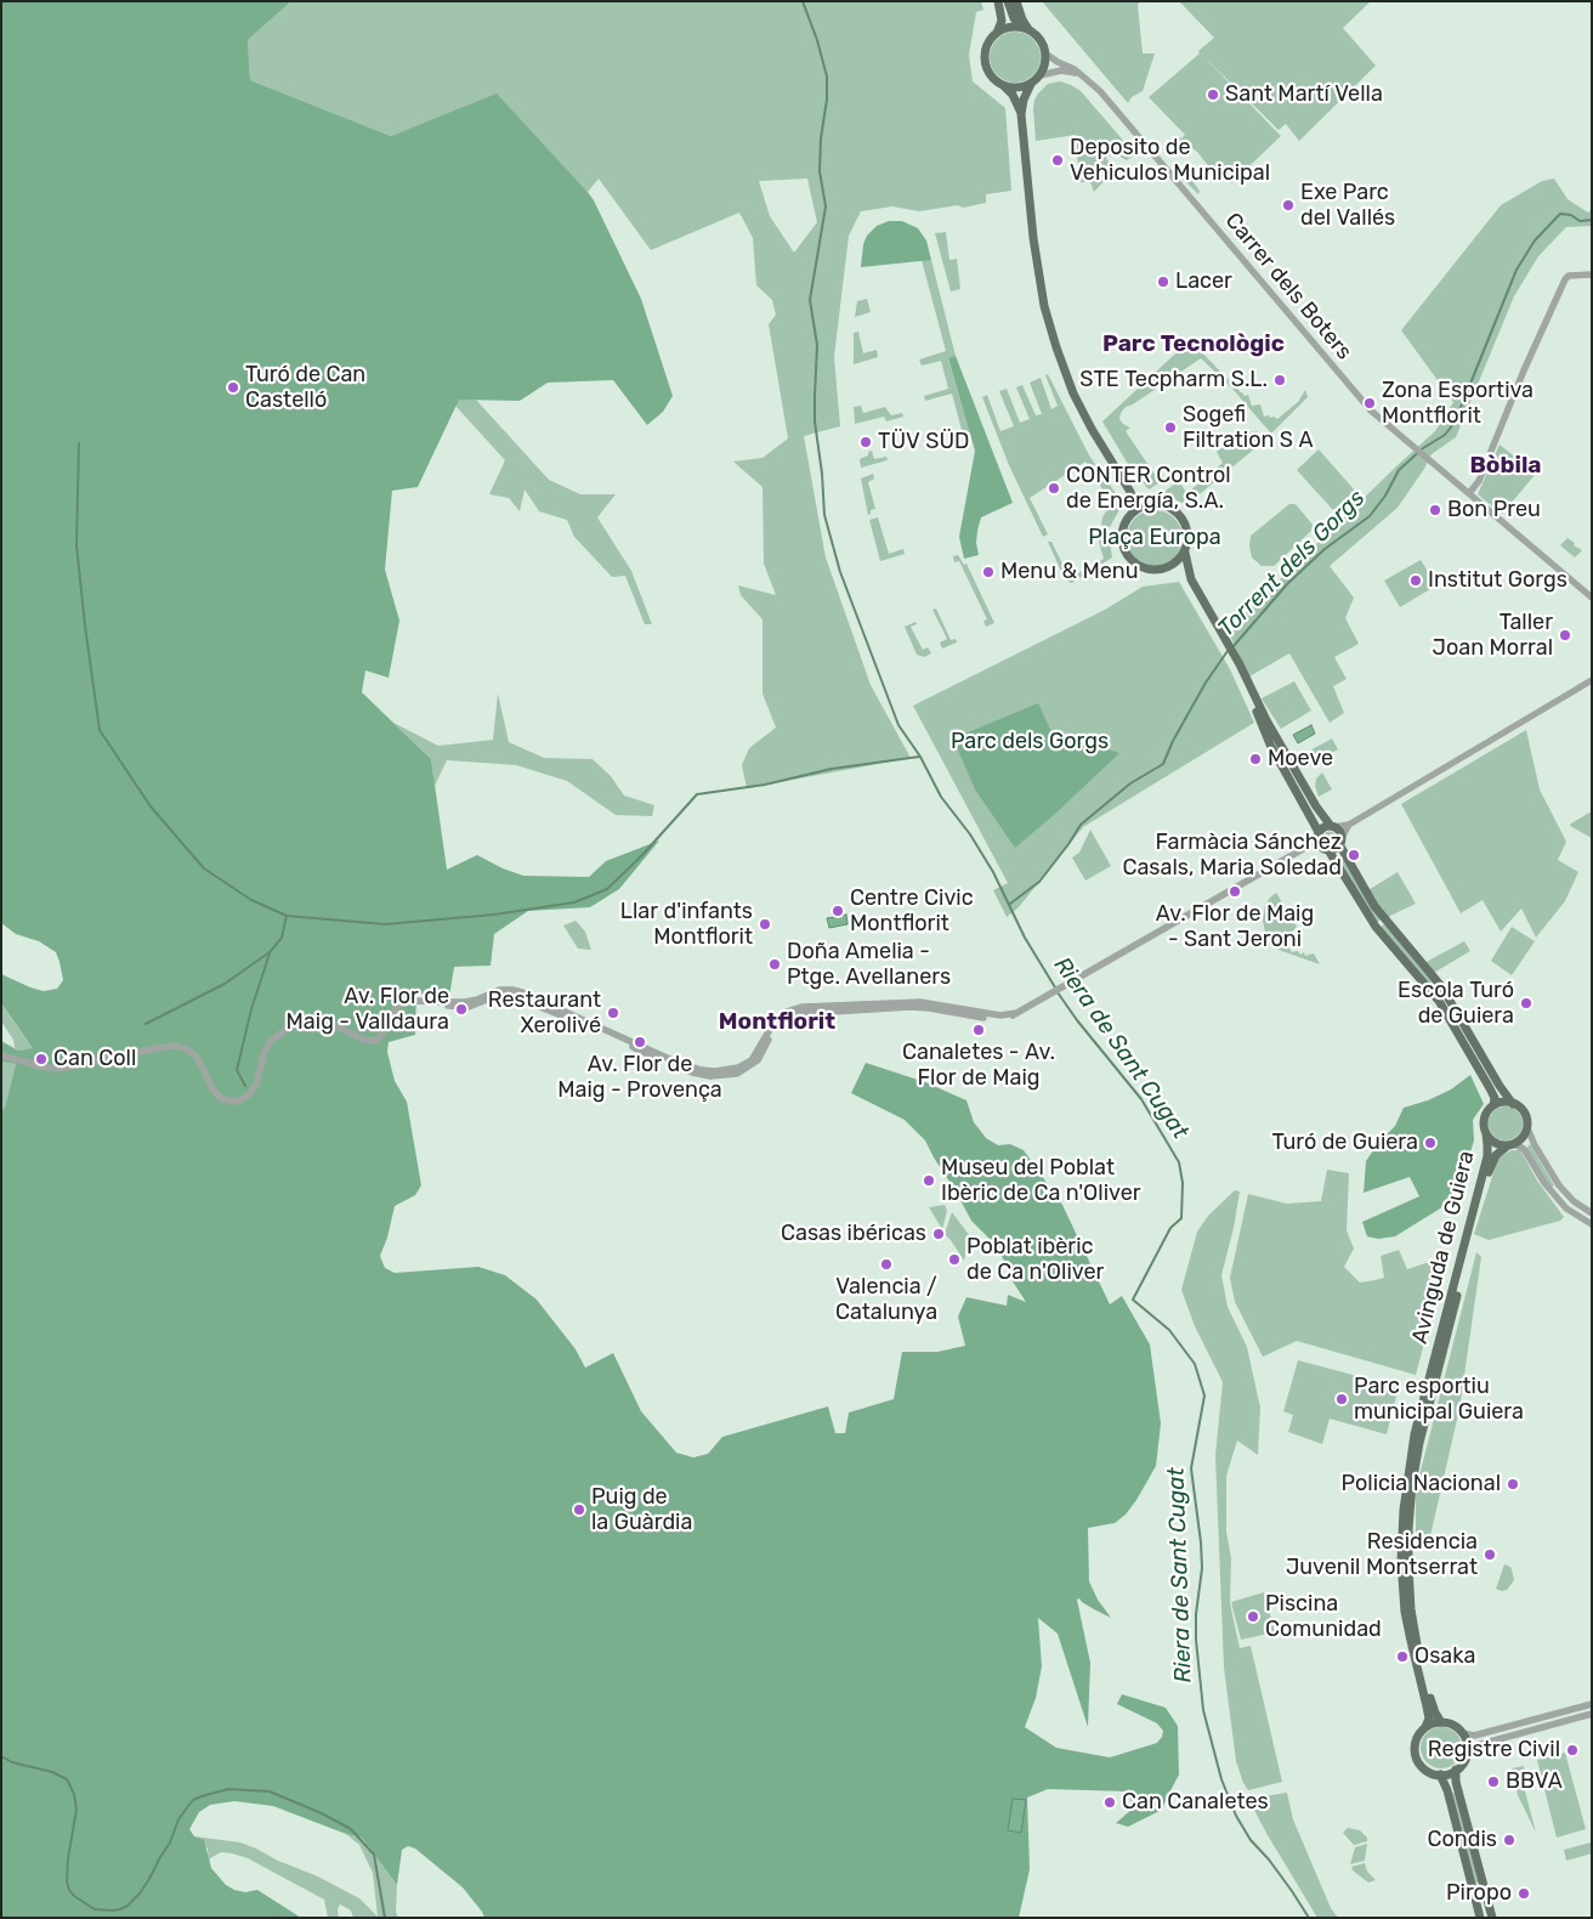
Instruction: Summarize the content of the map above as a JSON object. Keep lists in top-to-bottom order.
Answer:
{
  "streets": {
    "main road": ["Avinguda de Guiera"],
    "street": ["Carrer dels Boters"]
  },
  "districts": ["Parc Tecnològic", "Bòbila", "Montflorit"],
  "water": ["Torrent dels Gorgs", "Riera de Sant Cugat"],
  "parks": ["Plaça Europa", "Parc dels Gorgs"],
  "places": [
    "Sant Martí Vella",
    "Deposito de Vehiculos Municipal",
    "Exe Parc del Vallés",
    "Lacer",
    "STE Tecpharm S.L.",
    "Turó de Can Castelló",
    "Zona Esportiva Montflorit",
    "Sogefi Filtration S A",
    "TÜV SÜD",
    "CONTER Control de Energía, S.A.",
    "Bon Preu",
    "Menu & Menu",
    "Institut Gorgs",
    "Taller Joan Morral",
    "Moeve",
    "Farmàcia Sánchez Casals, Maria Soledad",
    "Av. Flor de Maig - Sant Jeroni",
    "Centre Civic Montflorit",
    "Llar d'infants Montflorit",
    "Doña Amelia - Ptge. Avellaners",
    "Escola Turó de Guiera",
    "Av. Flor de Maig - Valldaura",
    "Restaurant Xerolivé",
    "Canaletes - Av. Flor de Maig",
    "Av. Flor de Maig - Provença",
    "Can Coll",
    "Turó de Guiera",
    "Museu del Poblat Ibèric de Ca n'Oliver",
    "Casas ibéricas",
    "Poblat ibèric de Ca n'Oliver",
    "Valencia / Catalunya",
    "Parc esportiu municipal Guiera",
    "Policia Nacional",
    "Puig de la Guàrdia",
    "Residencia Juvenil Montserrat",
    "Piscina Comunidad",
    "Osaka",
    "Registre Civil",
    "BBVA",
    "Can Canaletes",
    "Condis",
    "Piropo"
  ]
}
